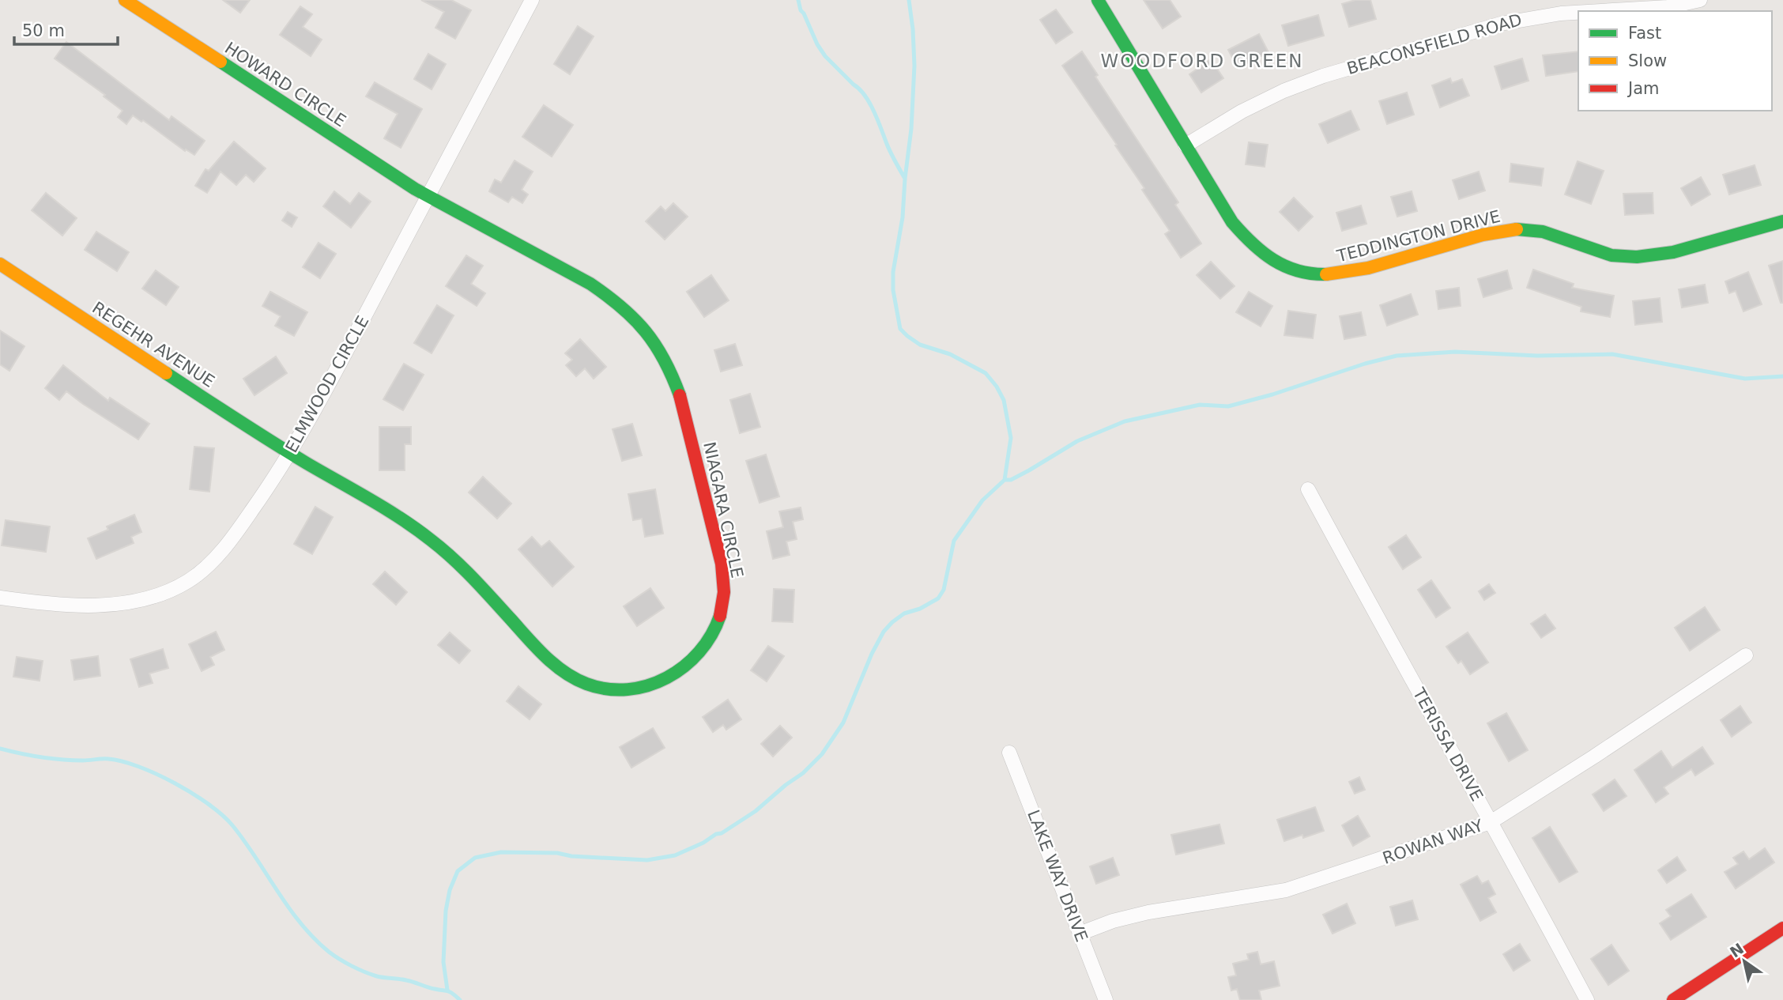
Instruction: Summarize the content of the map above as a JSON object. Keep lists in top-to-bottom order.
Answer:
{
  "streets": {
    "street": [
      "BEACONSFIELD ROAD",
      "HOWARD CIRCLE",
      "TEDDINGTON DRIVE",
      "REGEHR AVENUE",
      "ELMWOOD CIRCLE",
      "NIAGARA CIRCLE",
      "TERISSA DRIVE",
      "ROWAN WAY",
      "LAKE WAY DRIVE"
    ]
  },
  "crossings": [
    ["BEACONSFIELD ROAD", "TEDDINGTON DRIVE"],
    ["HOWARD CIRCLE", "ELMWOOD CIRCLE"],
    ["HOWARD CIRCLE", "NIAGARA CIRCLE"],
    ["REGEHR AVENUE", "ELMWOOD CIRCLE"],
    ["REGEHR AVENUE", "NIAGARA CIRCLE"],
    ["ELMWOOD CIRCLE", "NIAGARA CIRCLE"],
    ["TERISSA DRIVE", "ROWAN WAY"],
    ["ROWAN WAY", "LAKE WAY DRIVE"]
  ],
  "districts": ["WOODFORD GREEN"],
  "legend": ["Fast", "Slow", "Jam"],
  "scale_bar": "50 m",
  "north": "top left"
}
